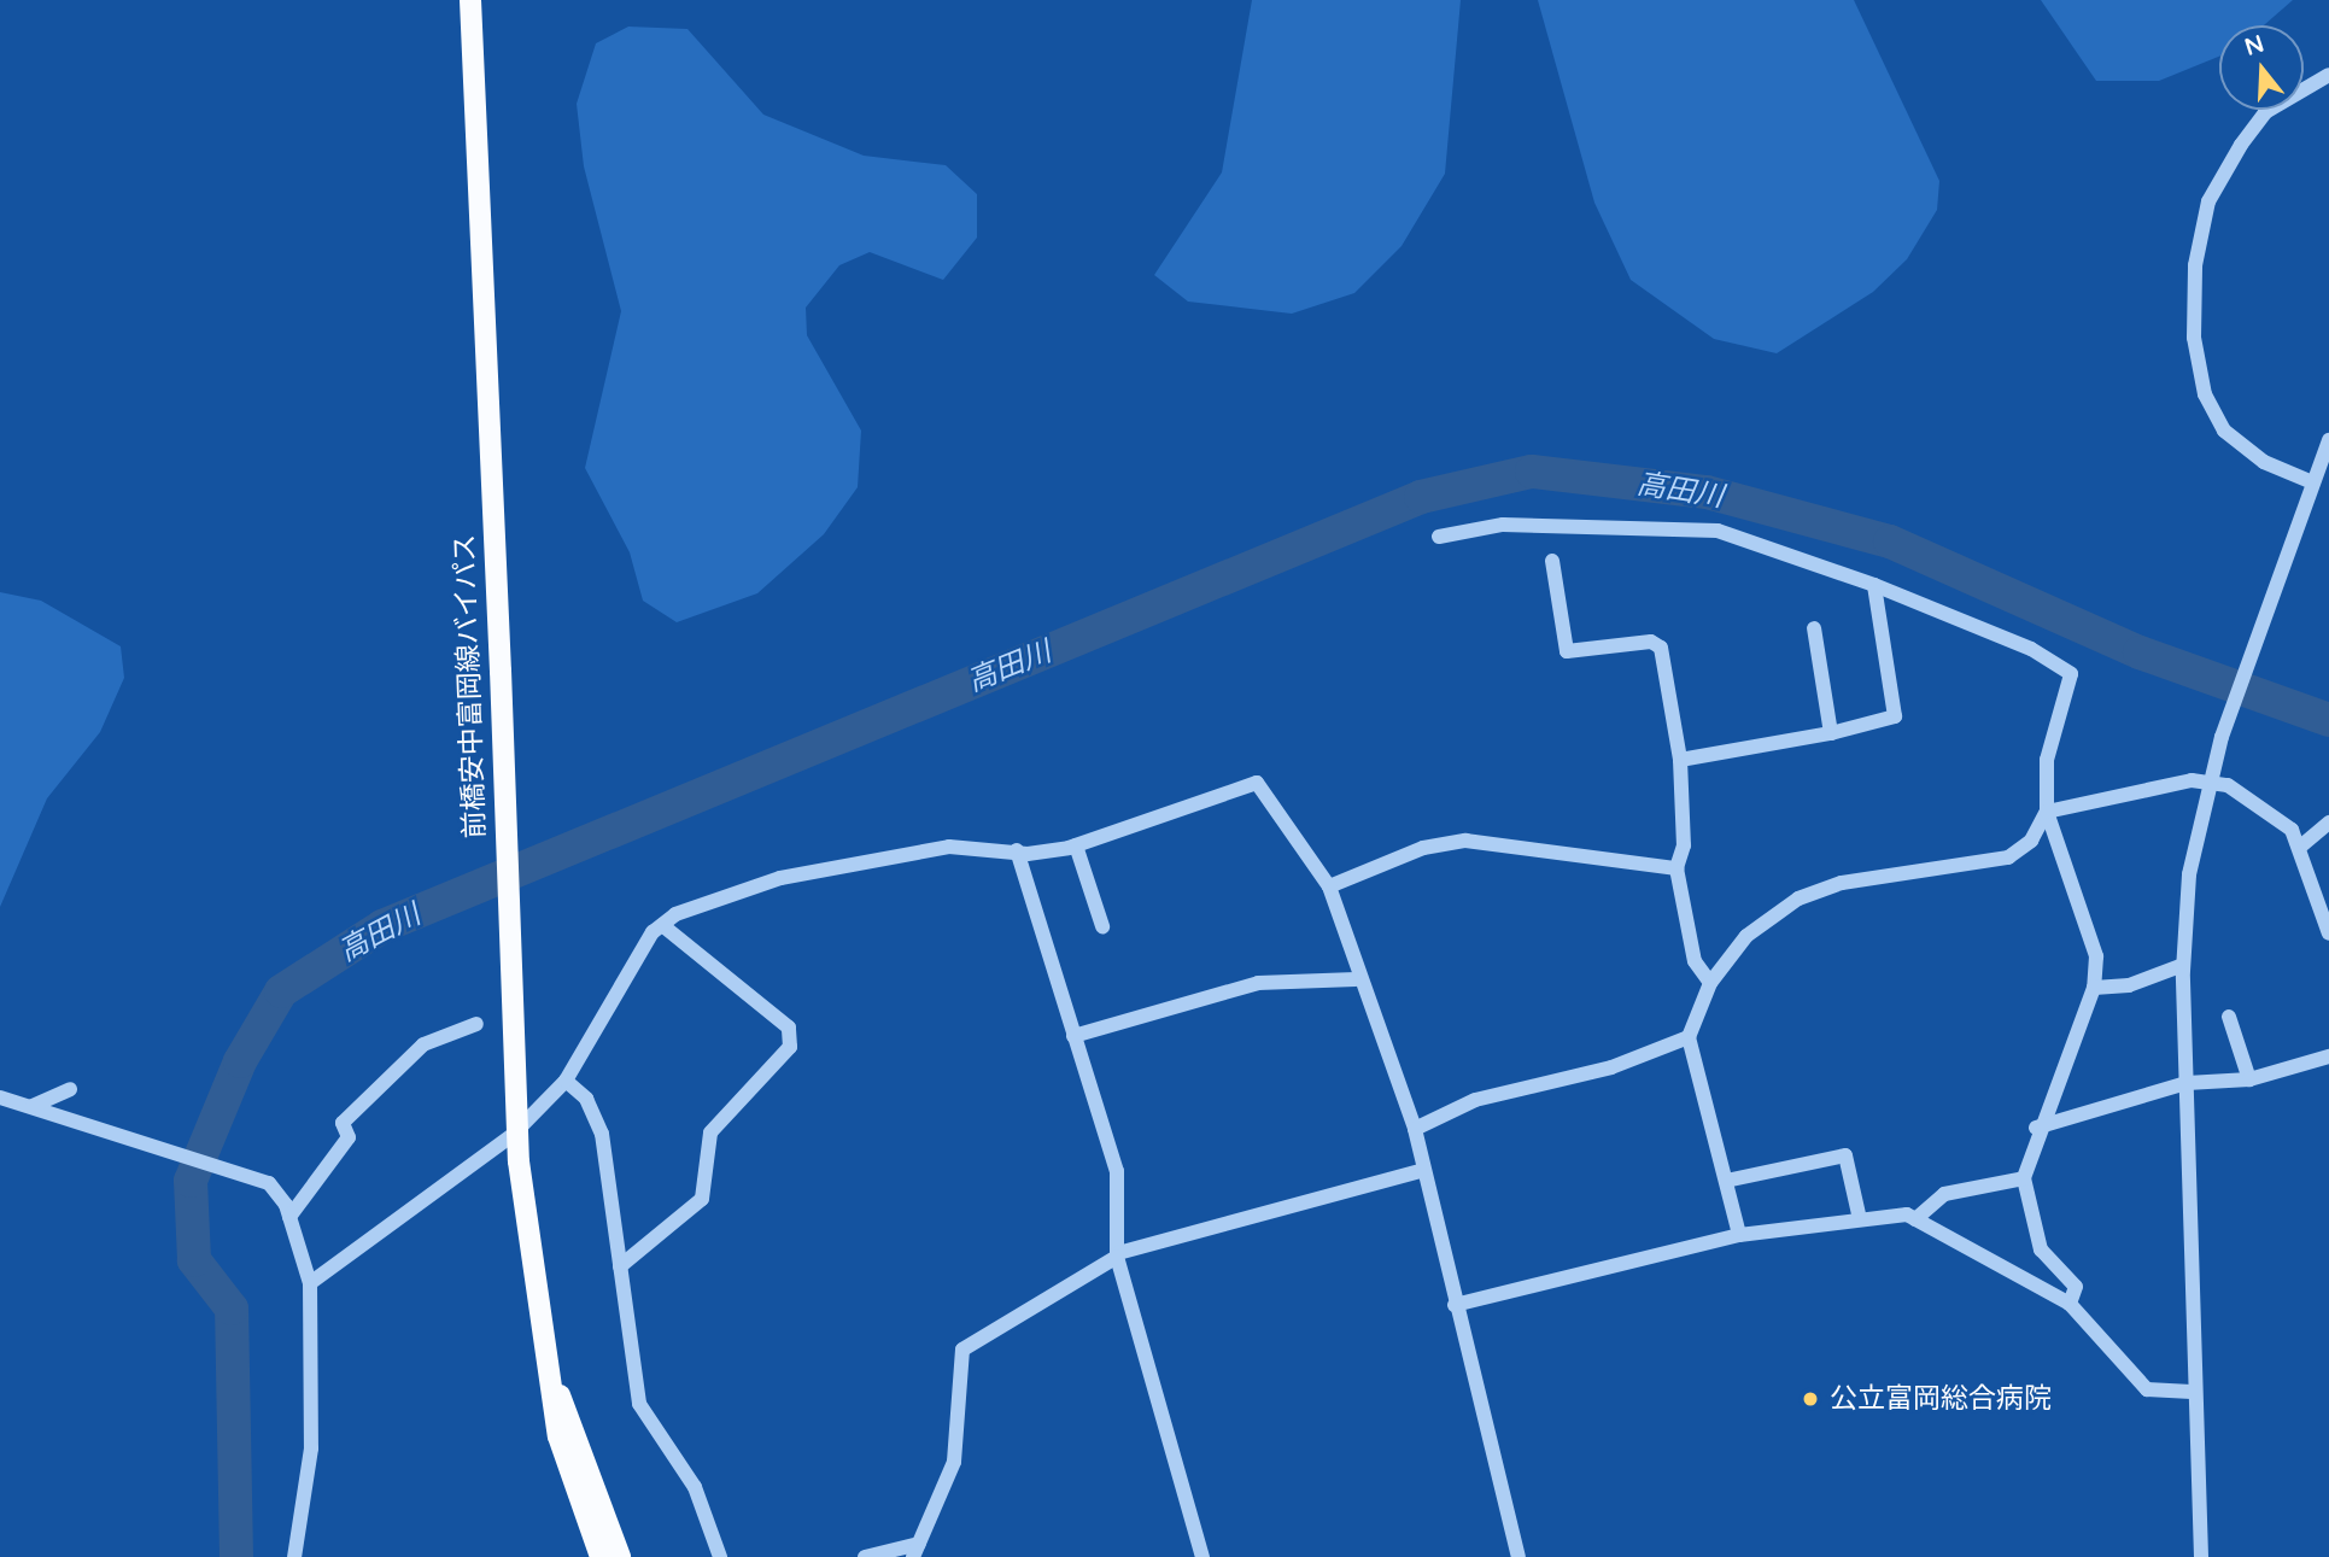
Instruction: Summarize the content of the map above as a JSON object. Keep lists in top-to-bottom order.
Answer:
{
  "streets": {
    "main road": ["前橋安中富岡線バイパス"]
  },
  "water": ["高田川"],
  "places": ["公立富岡総合病院"],
  "north": "top"
}
